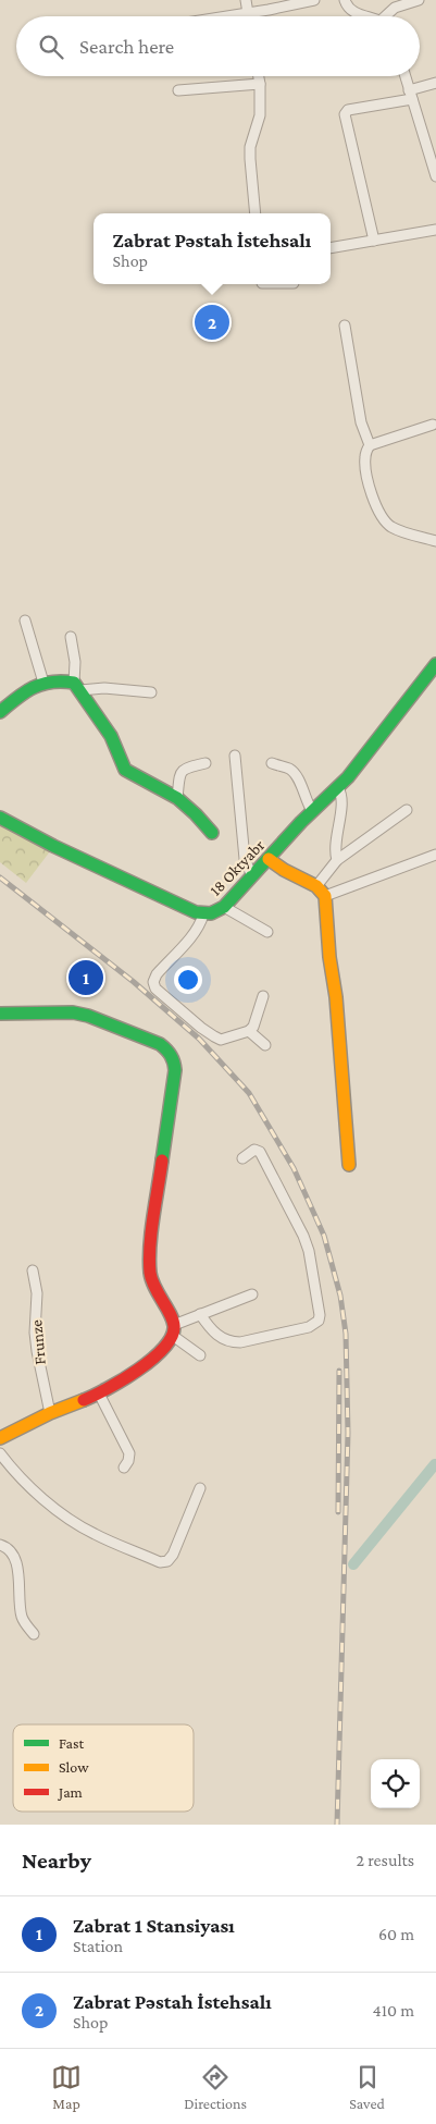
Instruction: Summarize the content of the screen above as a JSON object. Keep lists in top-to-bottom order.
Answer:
{
  "streets": {
    "street": ["18 Oktyabr", "Frunze"]
  },
  "legend": ["Fast", "Slow", "Jam"],
  "page": {
    "search": "Search here",
    "popup": ["Zabrat Pəstah İstehsalı", "Shop"],
    "pins": ["2", "1"],
    "heading": ["Nearby", "2 results"],
    "list": [
      {
        "mark": "1",
        "name": "Zabrat 1 Stansiyası",
        "note": "Station",
        "value": "60 m"
      },
      {
        "mark": "2",
        "name": "Zabrat Pəstah İstehsalı",
        "note": "Shop",
        "value": "410 m"
      }
    ],
    "nav": ["Map", "Directions", "Saved"]
  }
}
